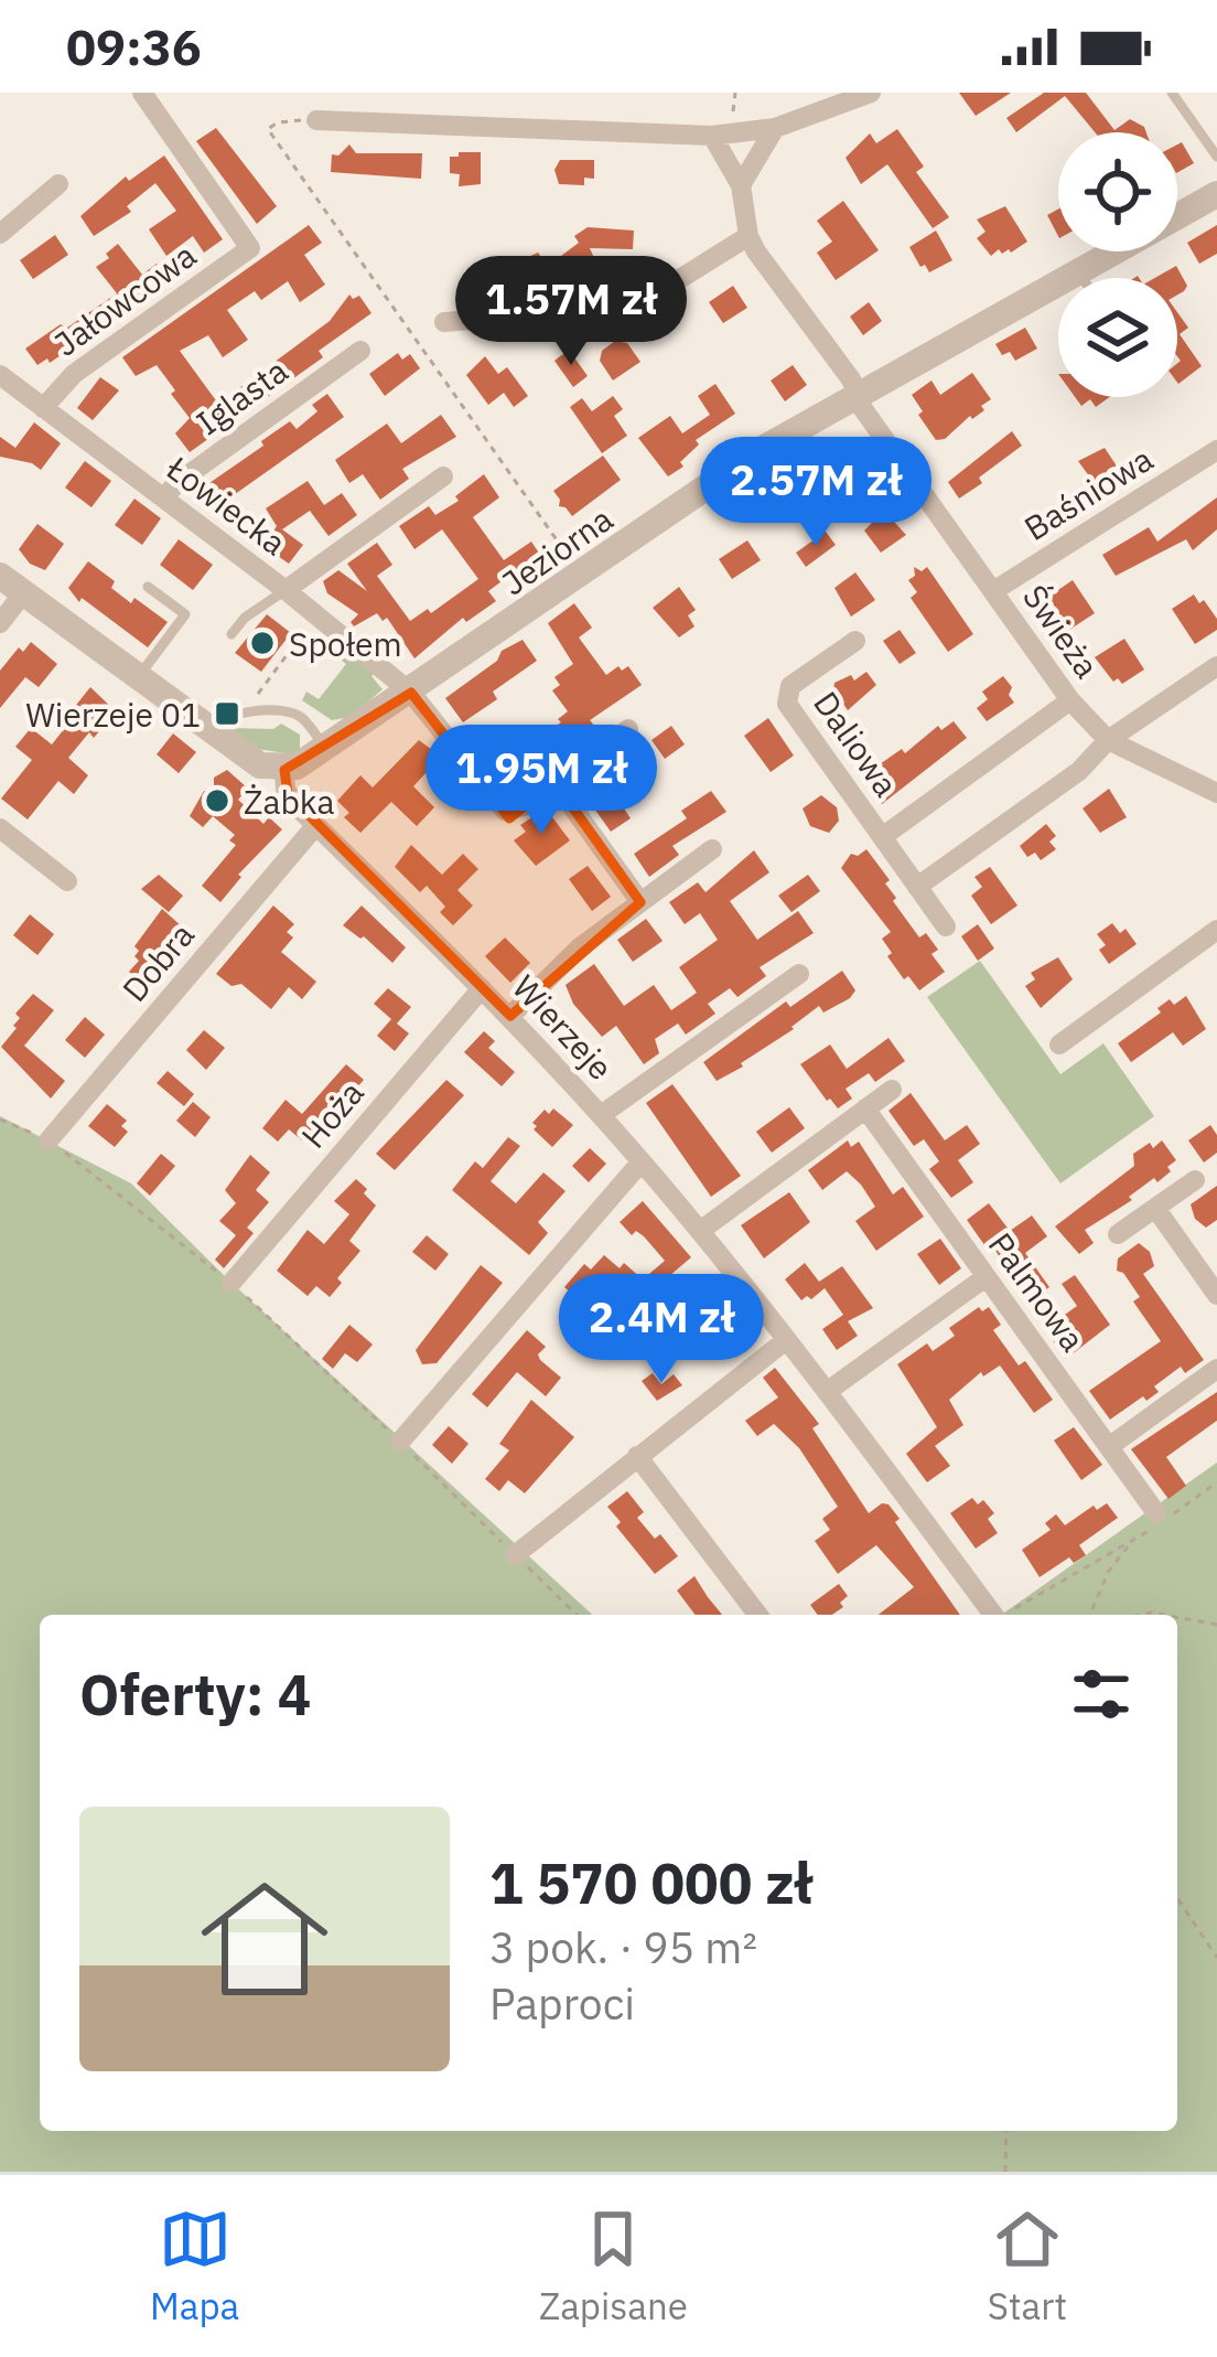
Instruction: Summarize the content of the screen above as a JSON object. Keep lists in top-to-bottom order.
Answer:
{
  "streets": {
    "street": [
      "Jałowcowa",
      "Iglasta",
      "Baśniowa",
      "Łowiecka",
      "Jeziorna",
      "Świeża",
      "Daliowa",
      "Dobra",
      "Wierzeje",
      "Hoża",
      "Palmowa"
    ]
  },
  "crossings": [
    ["Jałowcowa", "Łowiecka"],
    ["Iglasta", "Łowiecka"],
    ["Baśniowa", "Świeża"],
    ["Łowiecka", "Jeziorna"],
    ["Jeziorna", "Świeża"],
    ["Jeziorna", "Wierzeje"],
    ["Świeża", "Daliowa"],
    ["Dobra", "Wierzeje"],
    ["Wierzeje", "Hoża"]
  ],
  "places": {
    "other": ["Społem", "Żabka"],
    "transit": ["Wierzeje 01"]
  },
  "page": {
    "status": "09:36",
    "price": [
      "1.57M zł",
      "2.57M zł",
      "1.95M zł",
      "2.4M zł"
    ],
    "heading": "Oferty: 4",
    "list": [
      {
        "name": "1 570 000 zł",
        "note": "3 pok. · 95 m² · Paproci"
      }
    ],
    "tabs": ["Mapa", "Zapisane", "Start"]
  }
}
